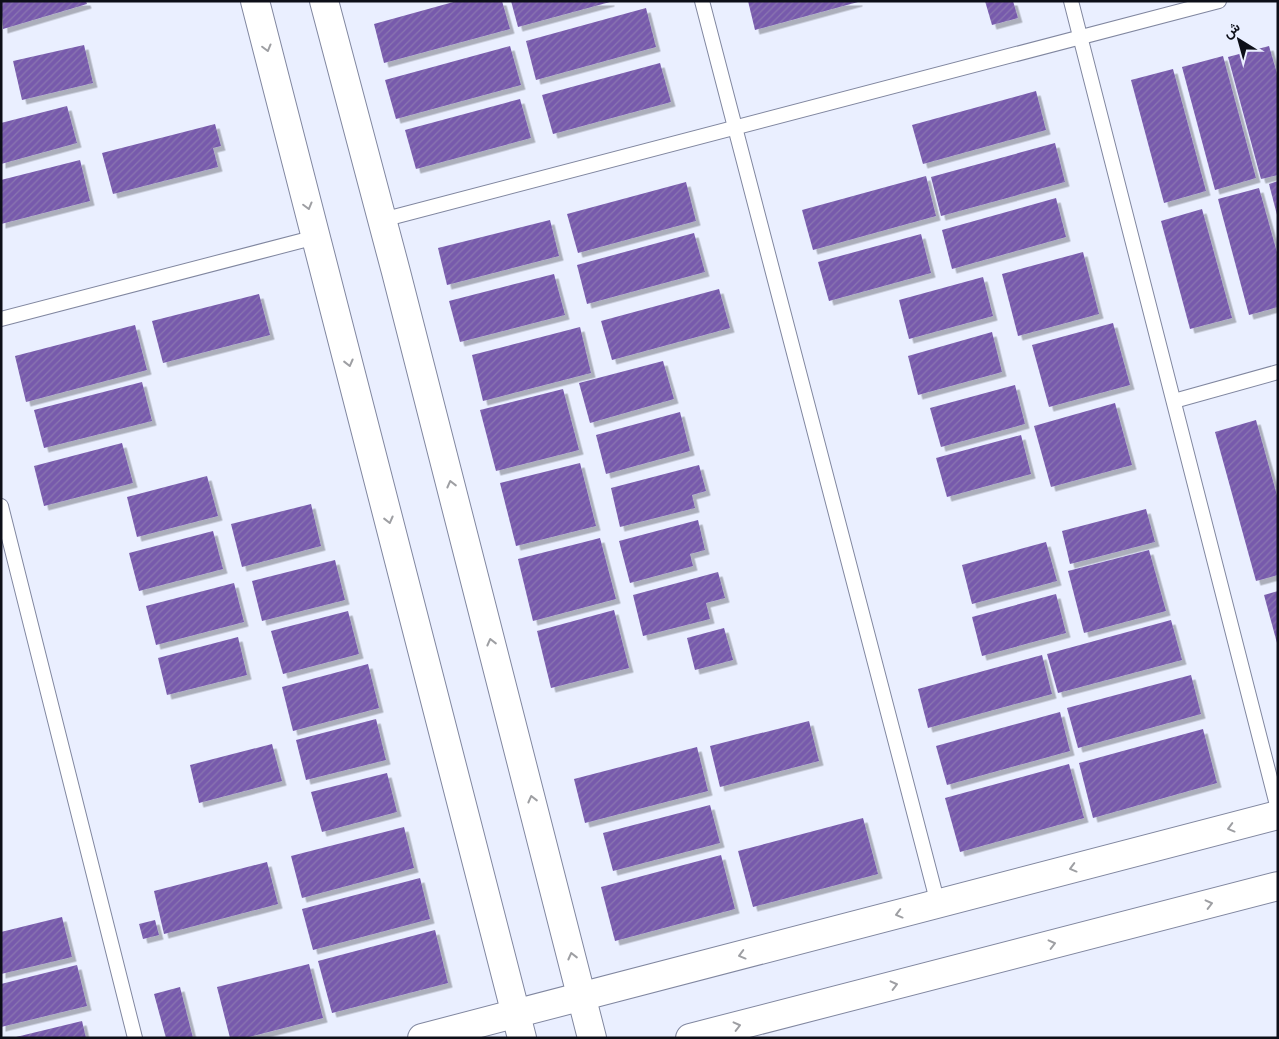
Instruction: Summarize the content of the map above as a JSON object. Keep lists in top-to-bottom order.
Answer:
{
  "north": "top left"
}
